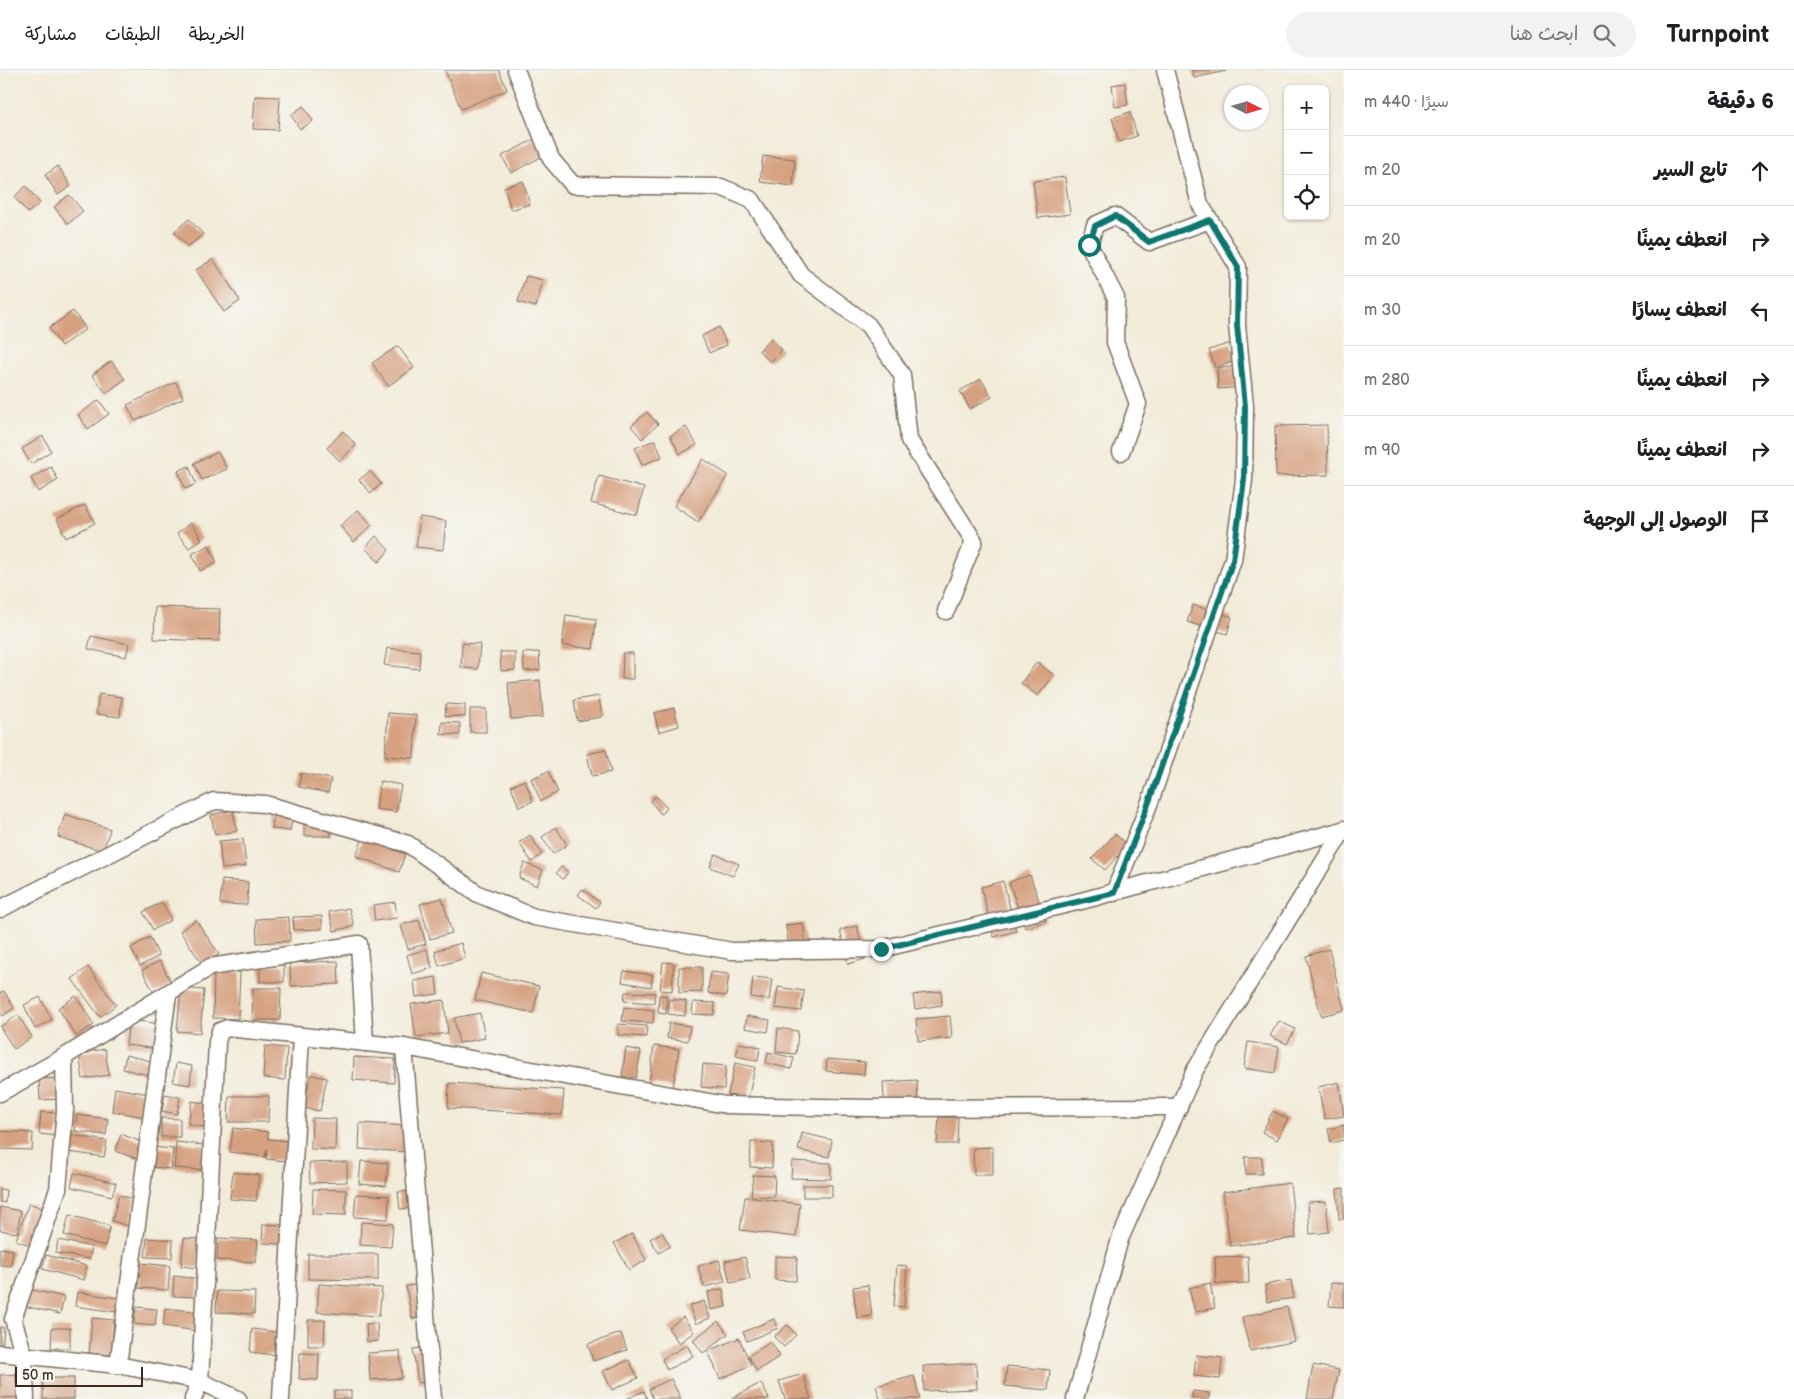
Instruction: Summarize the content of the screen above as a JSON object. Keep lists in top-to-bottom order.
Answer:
{
  "scale_bar": "50 m",
  "north": "right",
  "page": {
    "header": "Turnpoint",
    "search": "ابحث هنا",
    "nav": ["الخريطة", "الطبقات", "مشاركة"],
    "heading": ["6 دقيقة", "سيرًا · 440 m"],
    "map_buttons": ["+", "−"],
    "list": [
      ["تابع السير", "20 m"],
      ["انعطف يمينًا", "20 m"],
      ["انعطف يسارًا", "30 m"],
      ["انعطف يمينًا", "280 m"],
      ["انعطف يمينًا", "90 m"],
      "الوصول إلى الوجهة"
    ],
    "scale": "50 m"
  }
}
